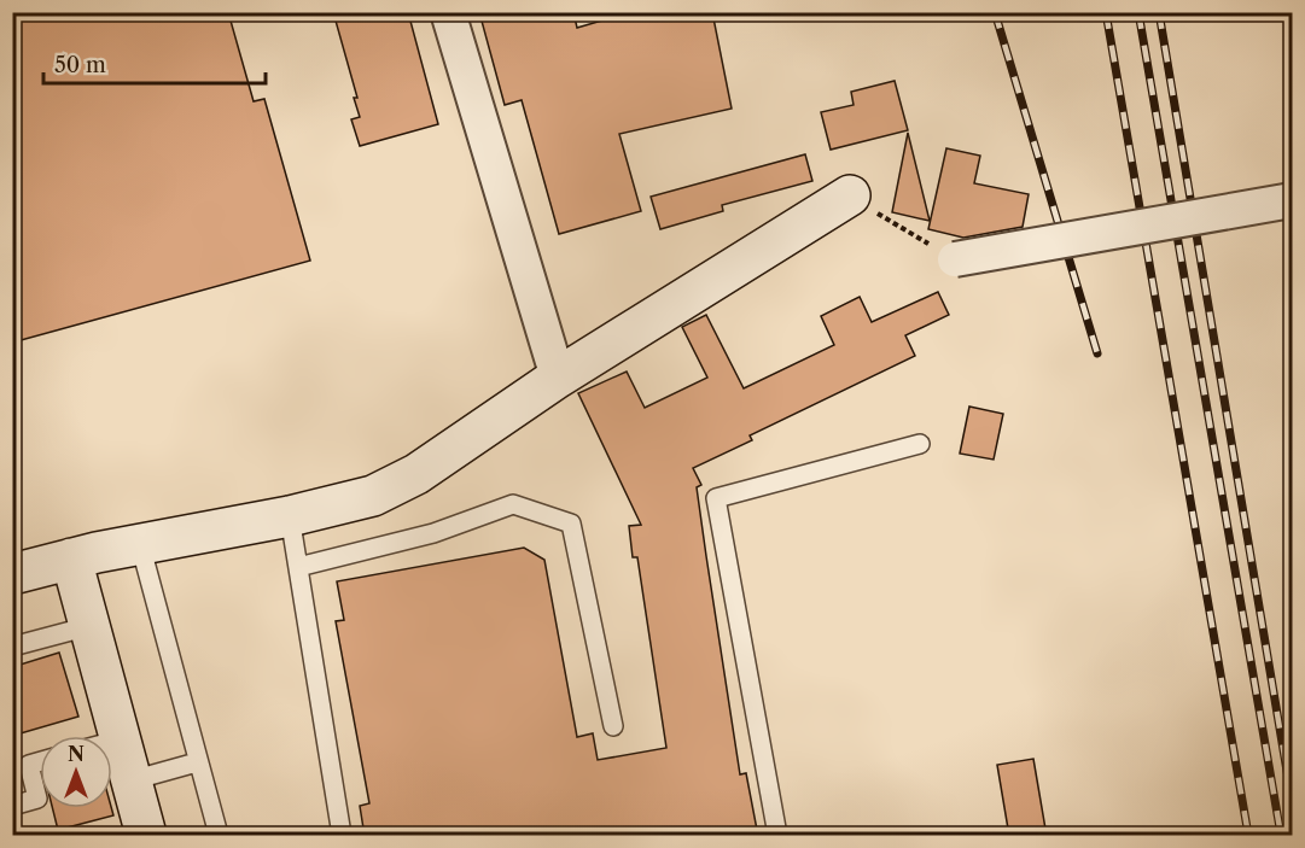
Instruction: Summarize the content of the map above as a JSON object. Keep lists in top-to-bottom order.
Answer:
{
  "scale_bar": "50 m",
  "north": "top"
}
